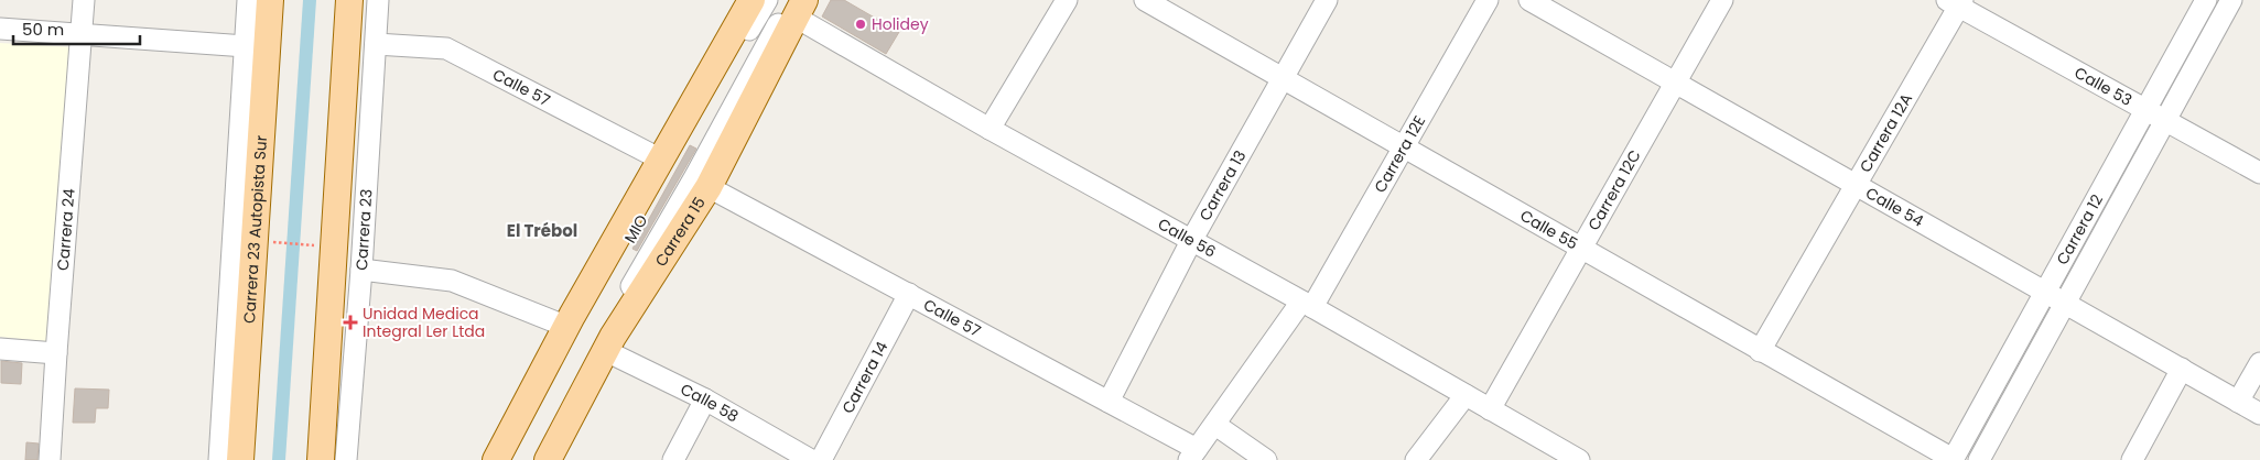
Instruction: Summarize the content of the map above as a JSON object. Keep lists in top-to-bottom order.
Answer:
{
  "streets": {
    "main road": ["Carrera 23 Autopista Sur", "Carrera 15"],
    "street": [
      "Calle 57",
      "Calle 53",
      "Carrera 12A",
      "Carrera 12E",
      "Carrera 13",
      "Carrera 12C",
      "Calle 54",
      "MIO",
      "Carrera 24",
      "Carrera 23",
      "Calle 55",
      "Carrera 12",
      "Calle 56",
      "Carrera 14",
      "Calle 58"
    ]
  },
  "crossings": [
    ["Calle 57", "Carrera 12E"],
    ["Calle 57", "Carrera 13"],
    ["Calle 57", "Carrera 23"],
    ["Calle 57", "Carrera 15"],
    ["Calle 57", "Carrera 14"],
    ["Calle 53", "Carrera 12A"],
    ["Calle 53", "Carrera 12"],
    ["Carrera 12A", "Calle 54"],
    ["Carrera 12A", "Calle 55"],
    ["Carrera 12E", "Calle 55"],
    ["Carrera 12E", "Calle 56"],
    ["Carrera 13", "Calle 55"],
    ["Carrera 13", "Calle 56"],
    ["Carrera 12C", "Calle 54"],
    ["Carrera 12C", "Calle 55"],
    ["Carrera 12C", "Calle 56"],
    ["Calle 54", "Carrera 12"],
    ["MIO", "Carrera 15"],
    ["MIO", "Calle 56"],
    ["Calle 55", "Carrera 12"],
    ["Carrera 15", "Calle 56"],
    ["Carrera 15", "Calle 58"]
  ],
  "districts": ["El Trébol"],
  "places": {
    "other": ["Holidey"],
    "health": ["Unidad Medica Integral Ler Ltda"]
  },
  "scale_bar": "50 m"
}
